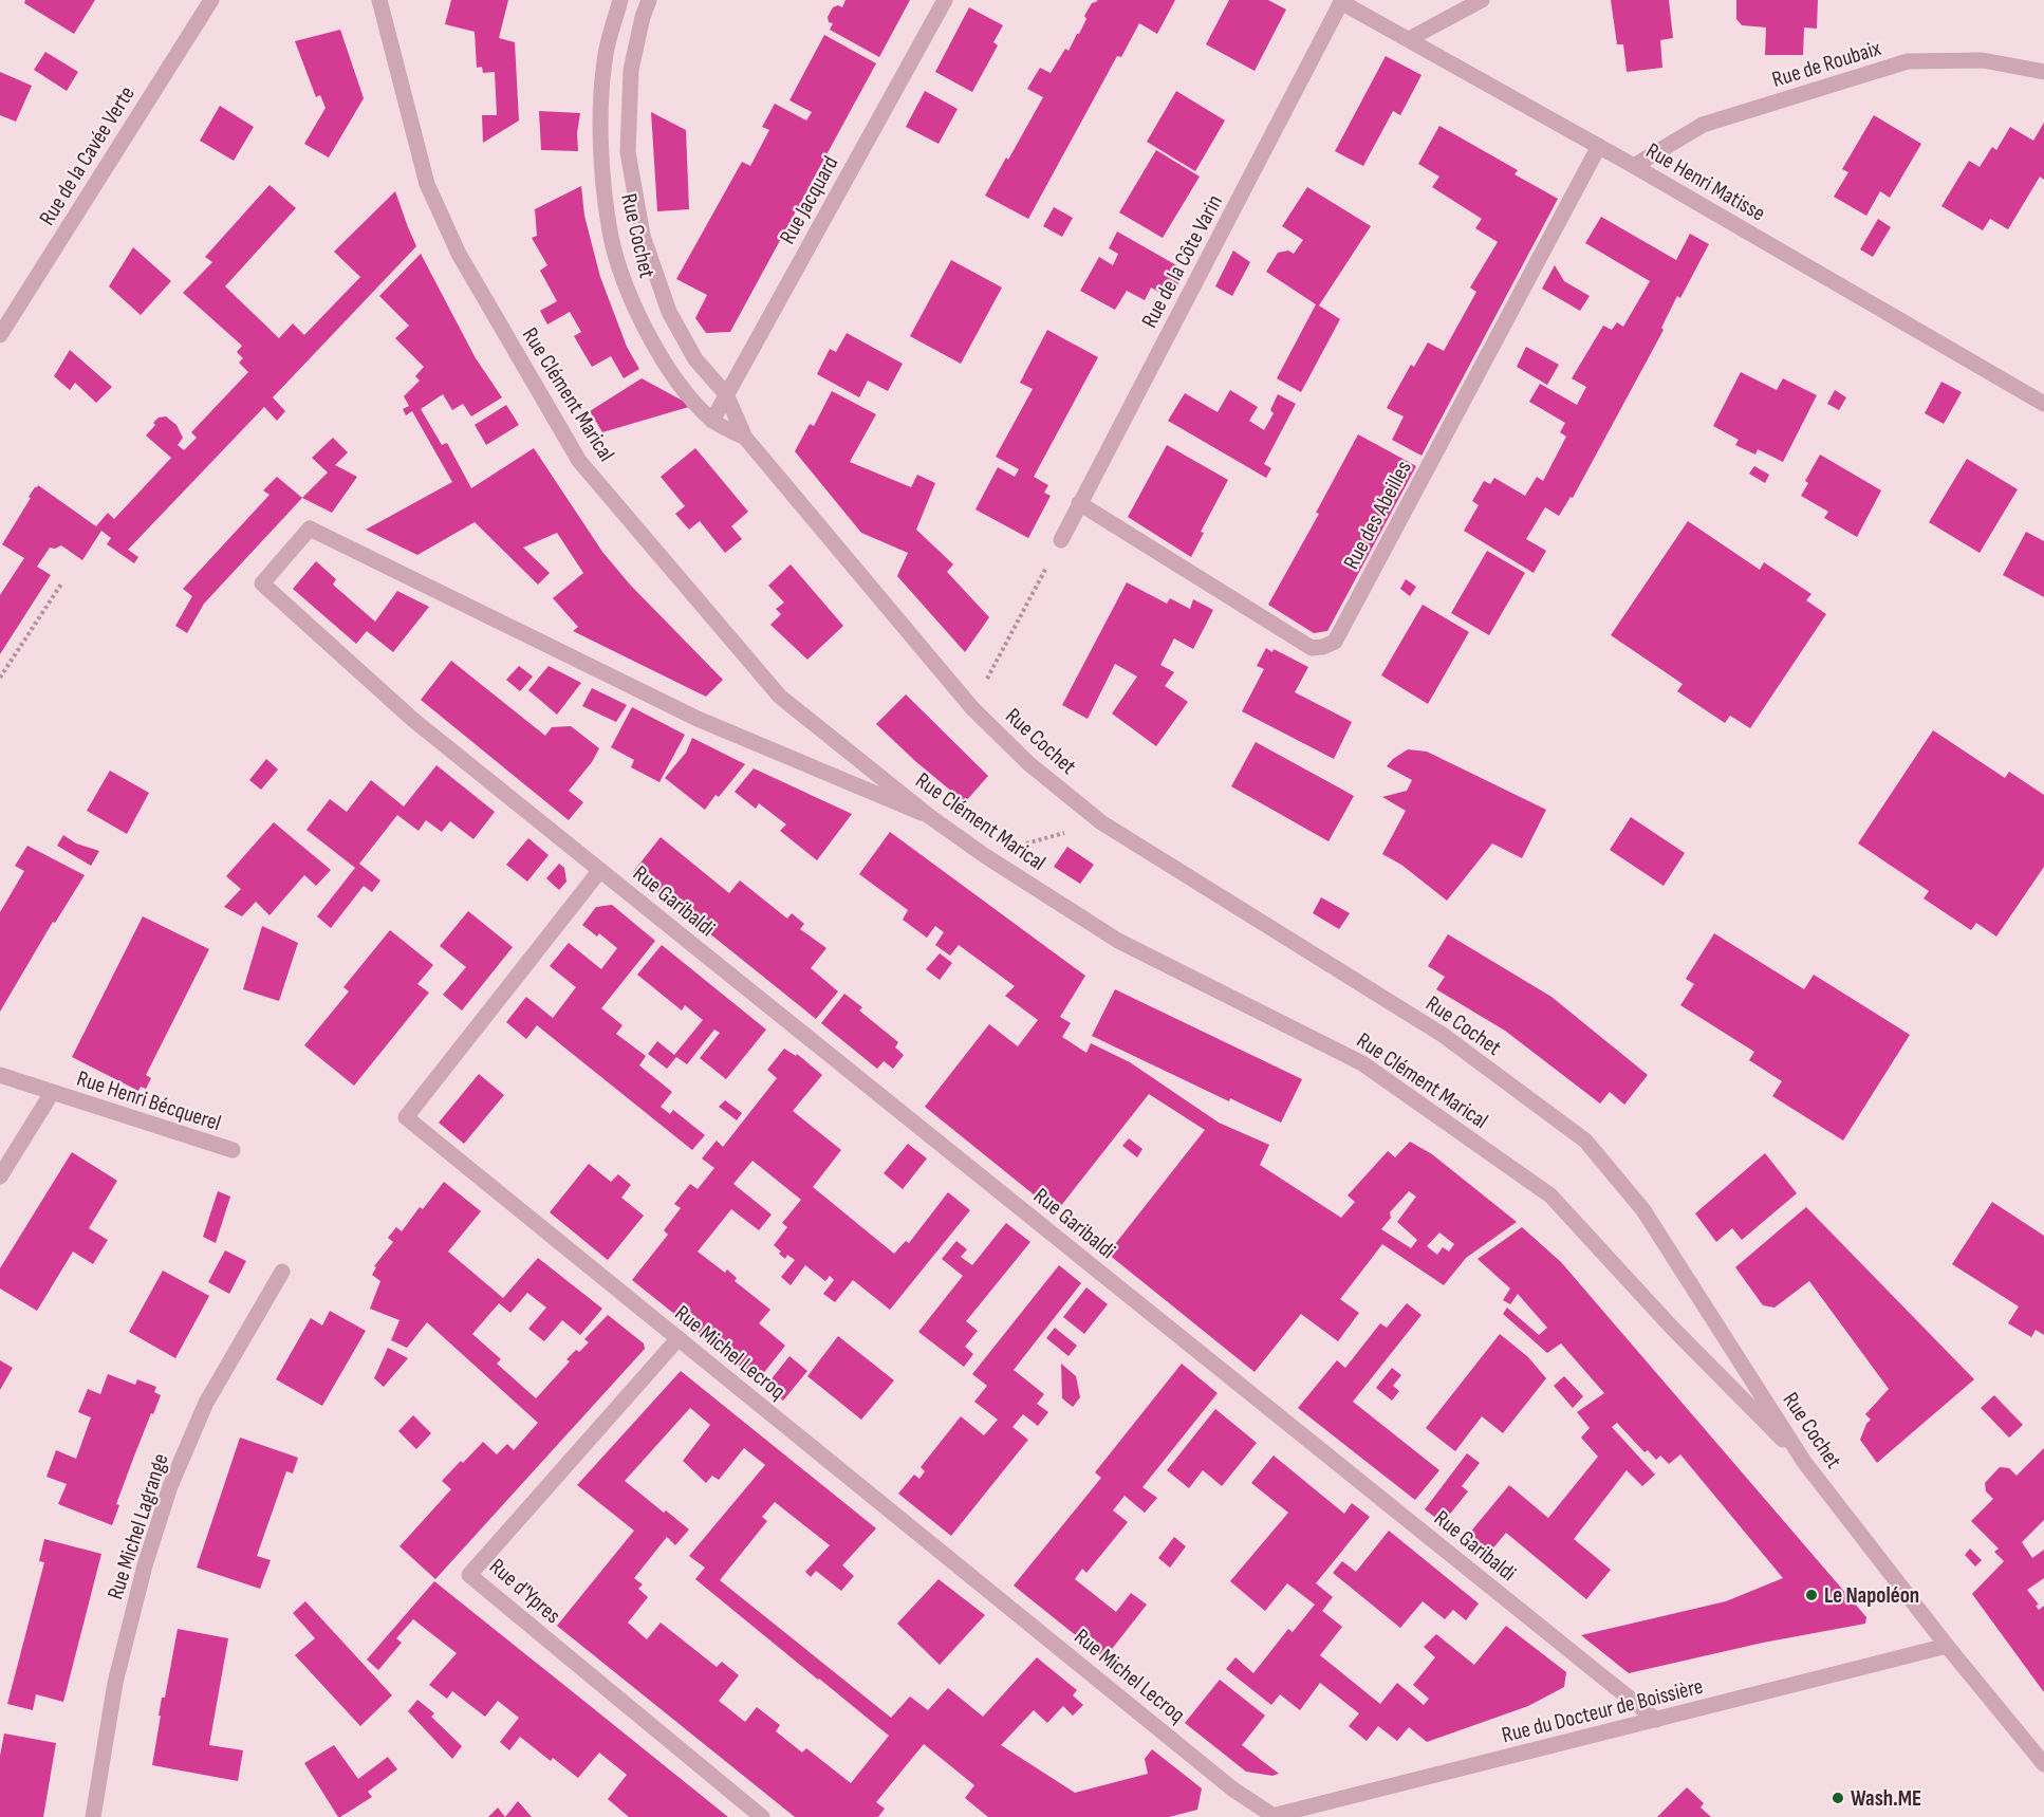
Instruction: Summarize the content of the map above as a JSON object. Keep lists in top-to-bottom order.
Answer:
{
  "streets": {
    "street": [
      "Rue de Roubaix",
      "Rue de la Cavée Verte",
      "Rue Henri Matisse",
      "Rue Jacquard",
      "Rue Cochet",
      "Rue de la Côte Varin",
      "Rue Clément Marical",
      "Rue des Abeilles",
      "Rue Garibaldi",
      "Rue Henri Bécquerel",
      "Rue Michel Lecroq",
      "Rue Michel Lagrange",
      "Rue d'Ypres",
      "Rue du Docteur de Boissière"
    ]
  },
  "crossings": [
    ["Rue de Roubaix", "Rue Henri Matisse"],
    ["Rue Henri Matisse", "Rue de la Côte Varin"],
    ["Rue Henri Matisse", "Rue des Abeilles"],
    ["Rue Jacquard", "Rue Cochet"],
    ["Rue Cochet", "Rue Clément Marical"],
    ["Rue Cochet", "Rue du Docteur de Boissière"],
    ["Rue de la Côte Varin", "Rue des Abeilles"],
    ["Rue Clément Marical", "Rue Garibaldi"],
    ["Rue Garibaldi", "Rue Michel Lecroq"],
    ["Rue Garibaldi", "Rue du Docteur de Boissière"],
    ["Rue Michel Lecroq", "Rue d'Ypres"],
    ["Rue Michel Lecroq", "Rue du Docteur de Boissière"]
  ],
  "places": ["Le Napoléon", "Wash.ME"]
}
